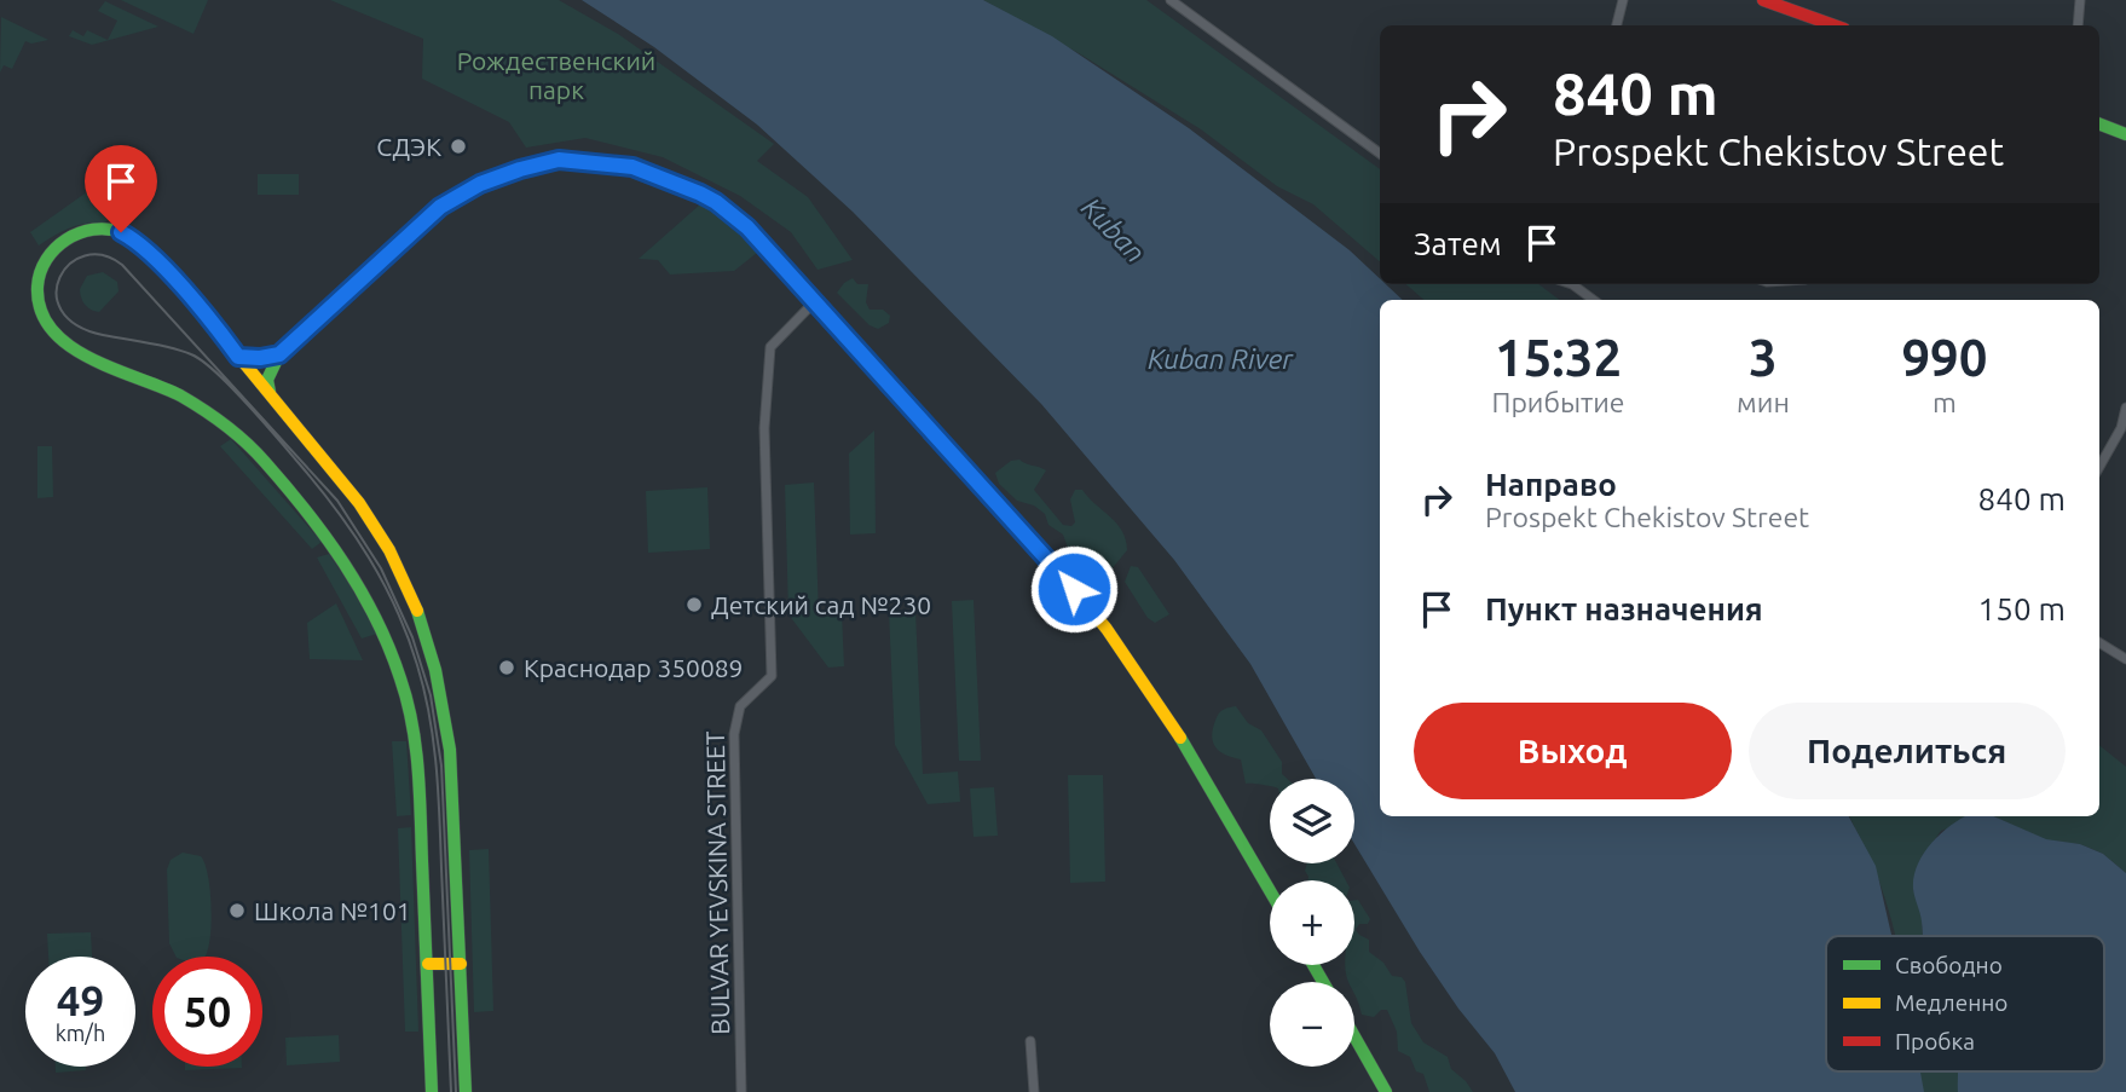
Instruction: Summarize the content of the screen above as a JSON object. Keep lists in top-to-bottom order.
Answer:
{
  "streets": {
    "street": ["BULVAR YEVSKINA STREET"]
  },
  "water": ["Kuban", "Kuban River"],
  "parks": ["Рождественский парк"],
  "places": [
    "СДЭК",
    "Детский сад №230",
    "Краснодар 350089",
    "Школа №101"
  ],
  "legend": ["Свободно", "Медленно", "Пробка"],
  "page": {
    "turn": ["840 m", "Prospekt Chekistov Street"],
    "then": "Затем",
    "eta": [
      "15:32",
      "Прибытие",
      "3",
      "мин",
      "990",
      "m"
    ],
    "list": [
      {
        "name": "Направо",
        "note": "Prospekt Chekistov Street",
        "value": "840 m"
      },
      {
        "name": "Пункт назначения",
        "value": "150 m"
      }
    ],
    "buttons": ["Выход", "Поделиться"],
    "map_buttons": ["+", "−"],
    "speed": "49 km/h",
    "limit": "50"
  }
}
